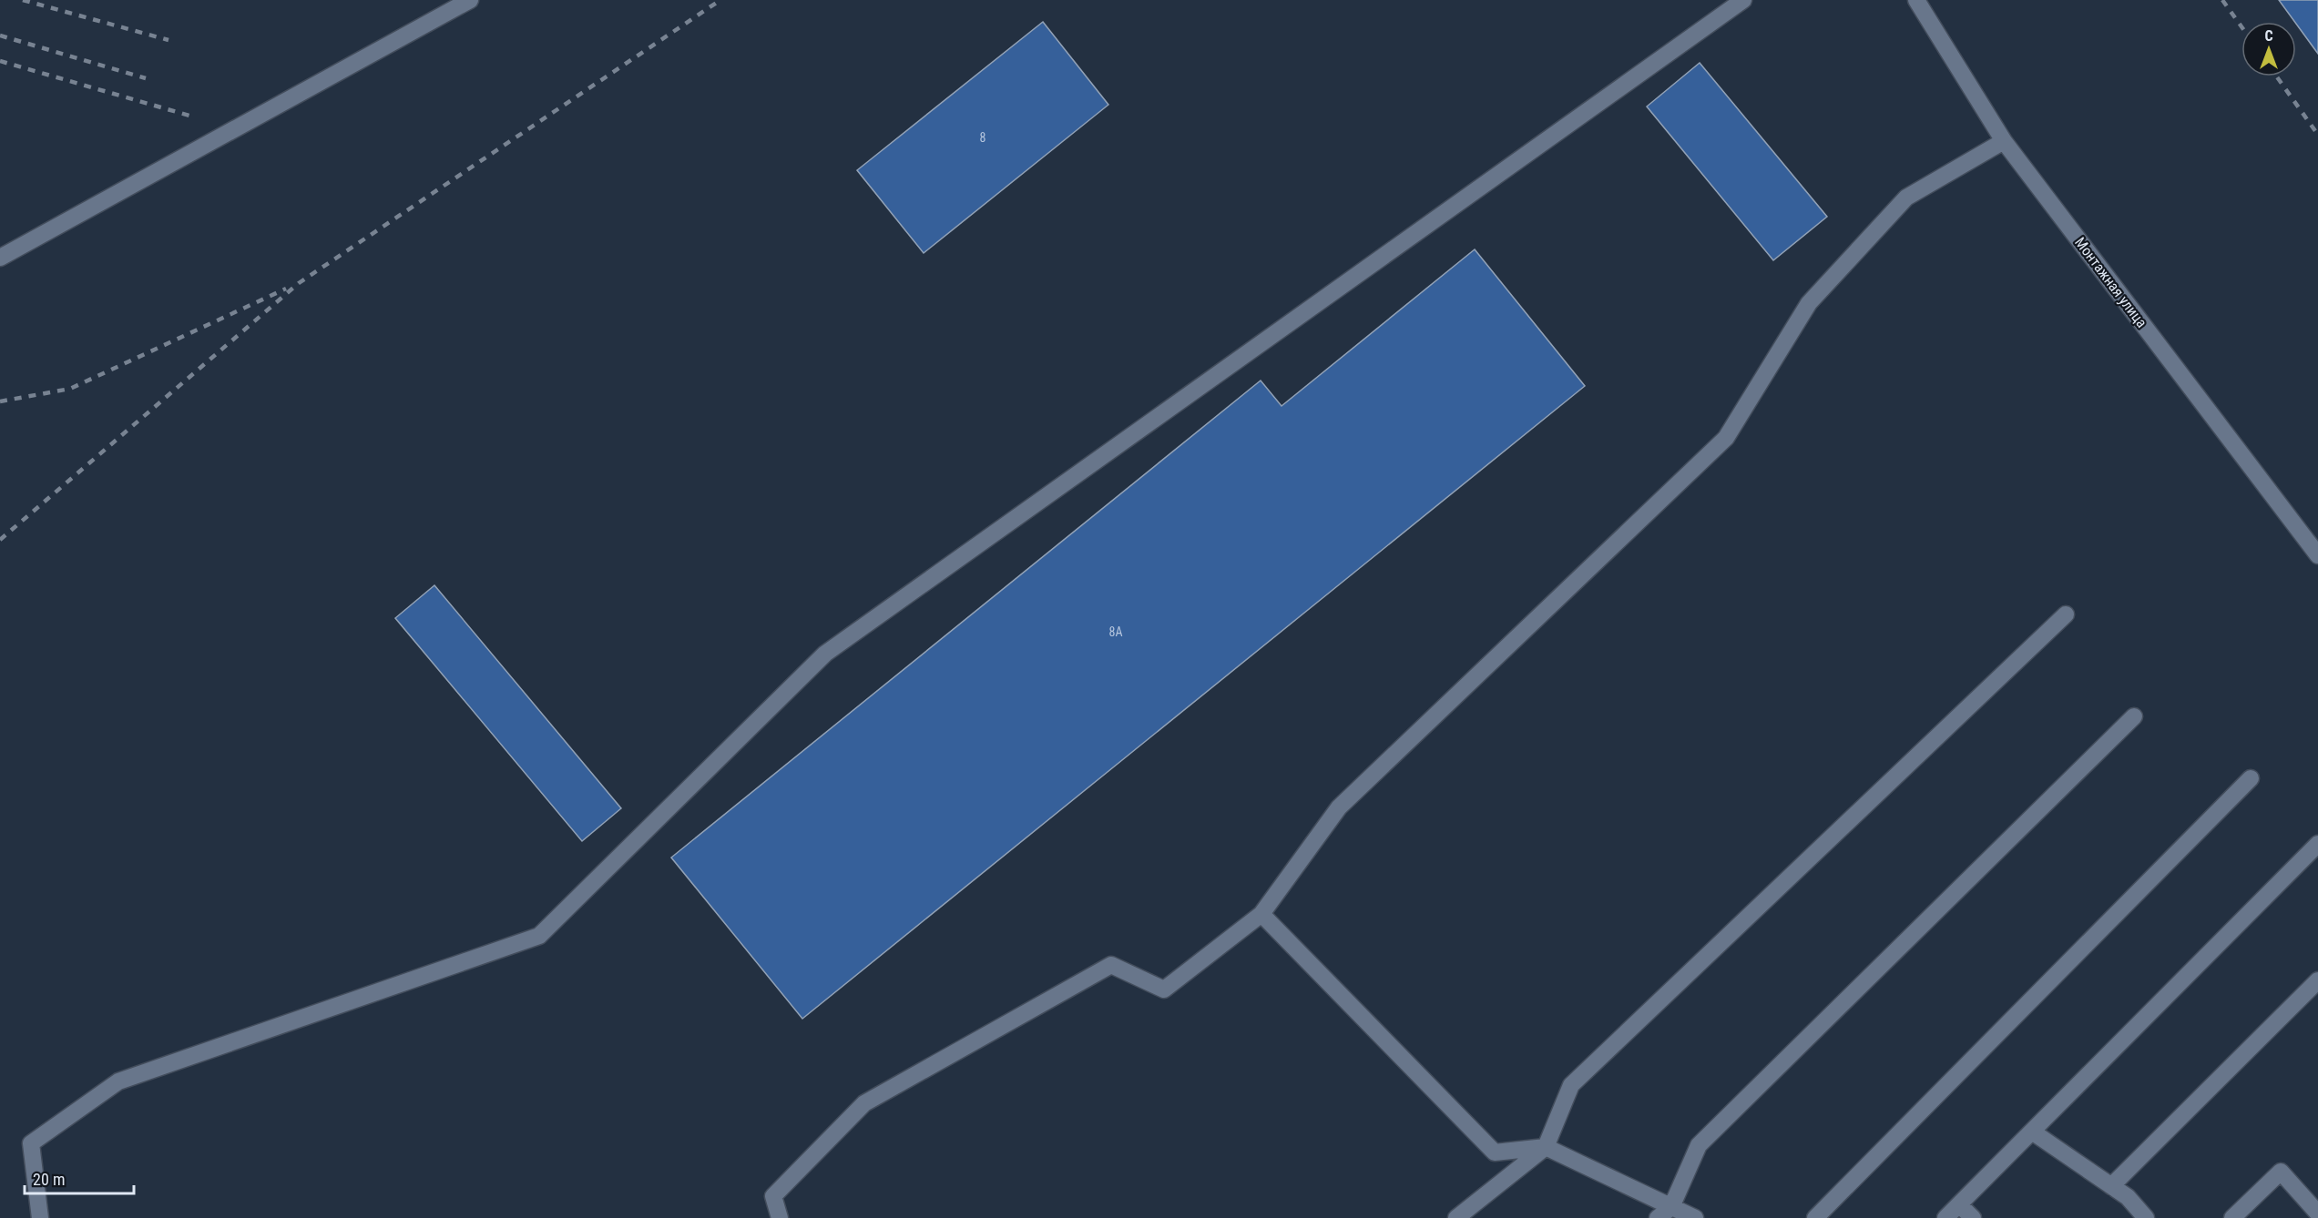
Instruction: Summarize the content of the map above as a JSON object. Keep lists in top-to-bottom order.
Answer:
{
  "streets": {
    "street": ["Монтажная улица"]
  },
  "house_numbers": ["8", "8А"],
  "scale_bar": "20 m",
  "north": "top"
}
